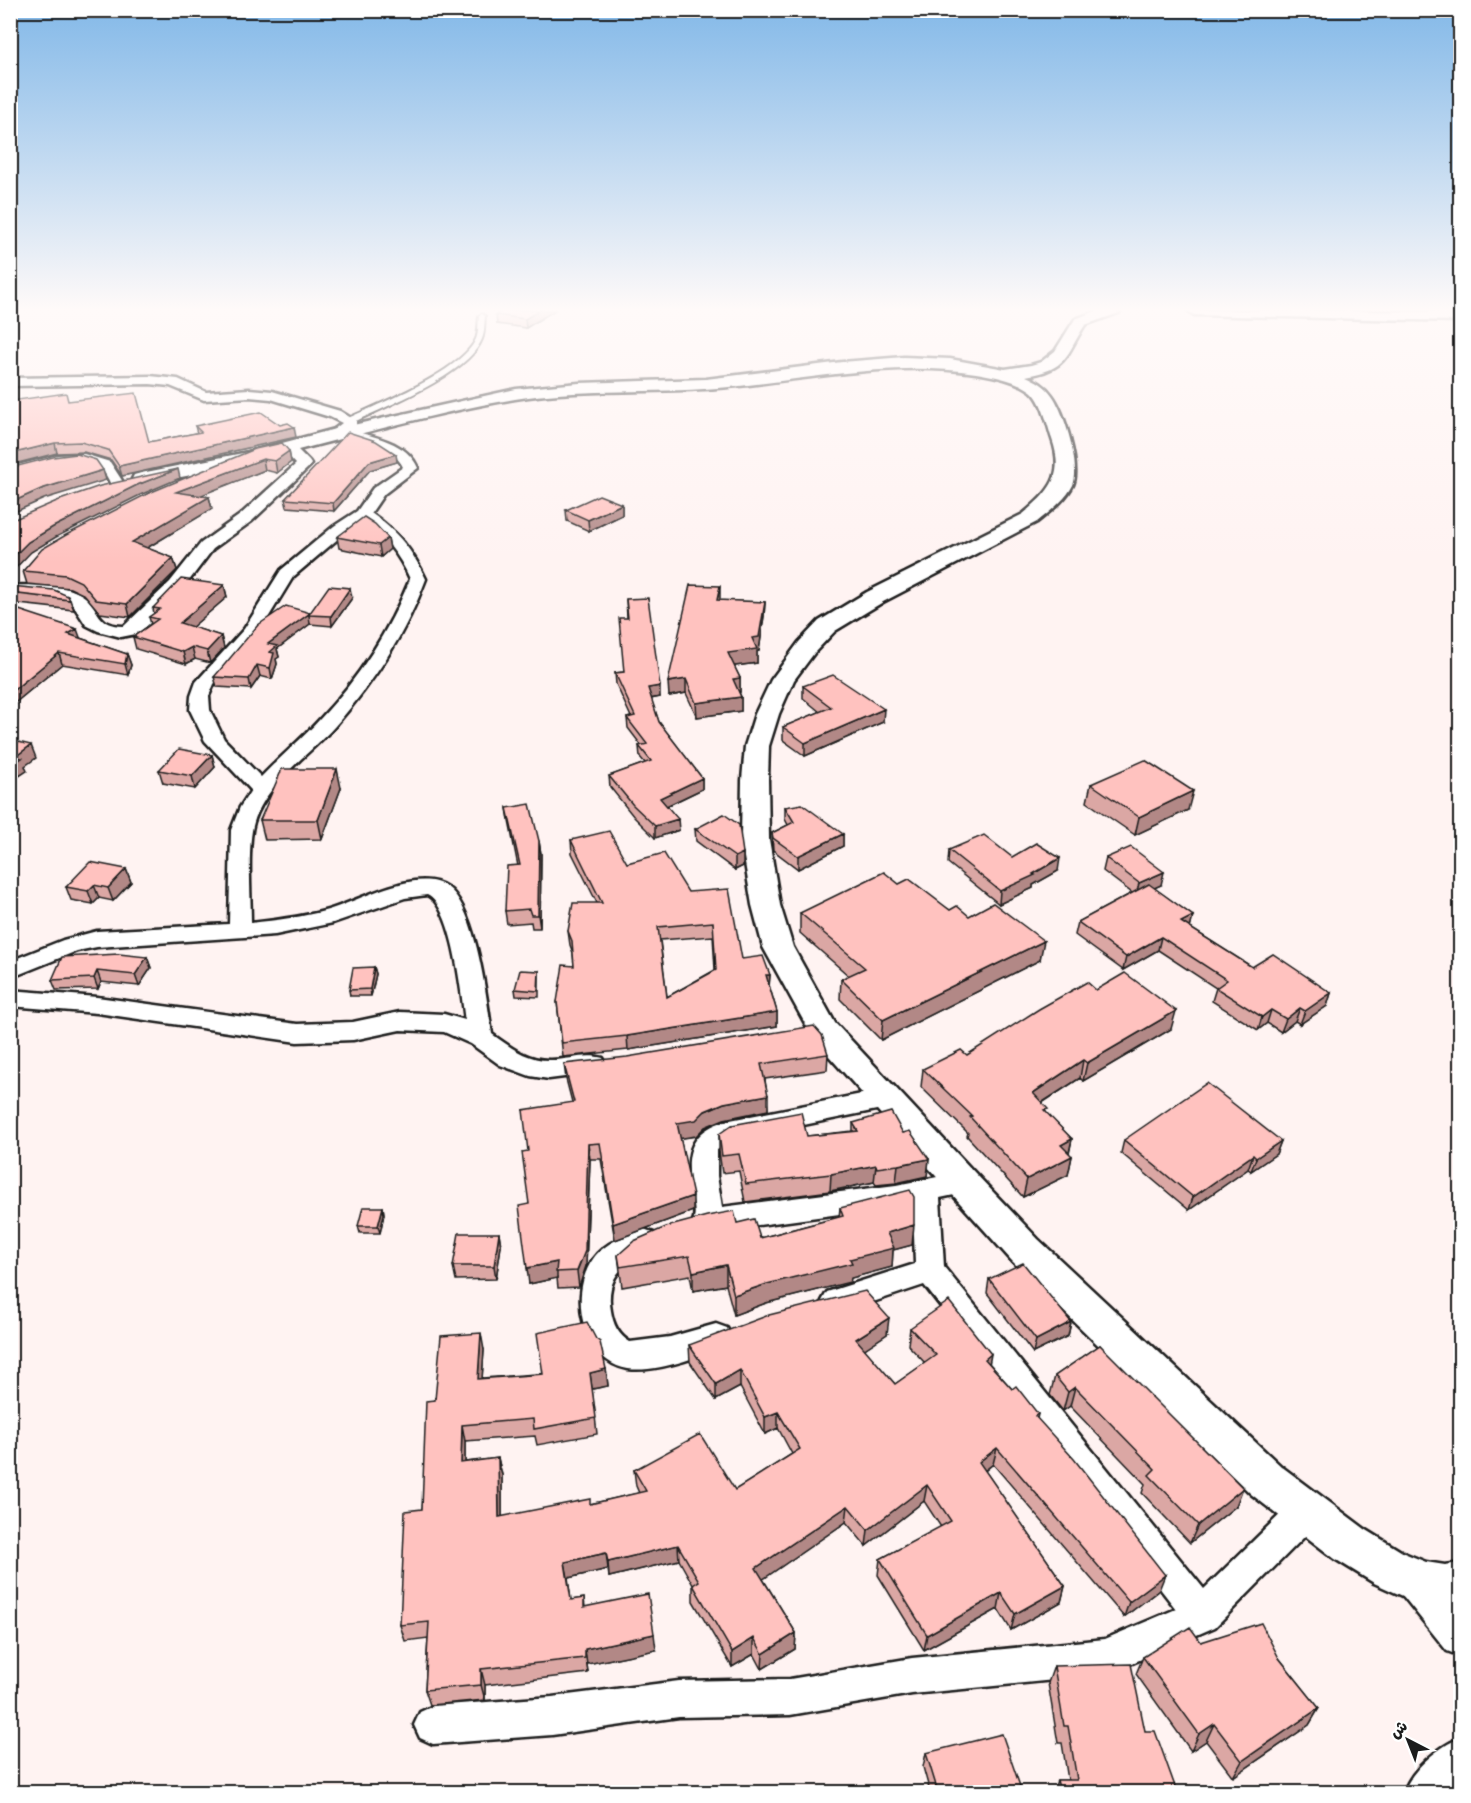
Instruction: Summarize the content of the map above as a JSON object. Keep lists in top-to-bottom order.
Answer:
{
  "north": "top left"
}
